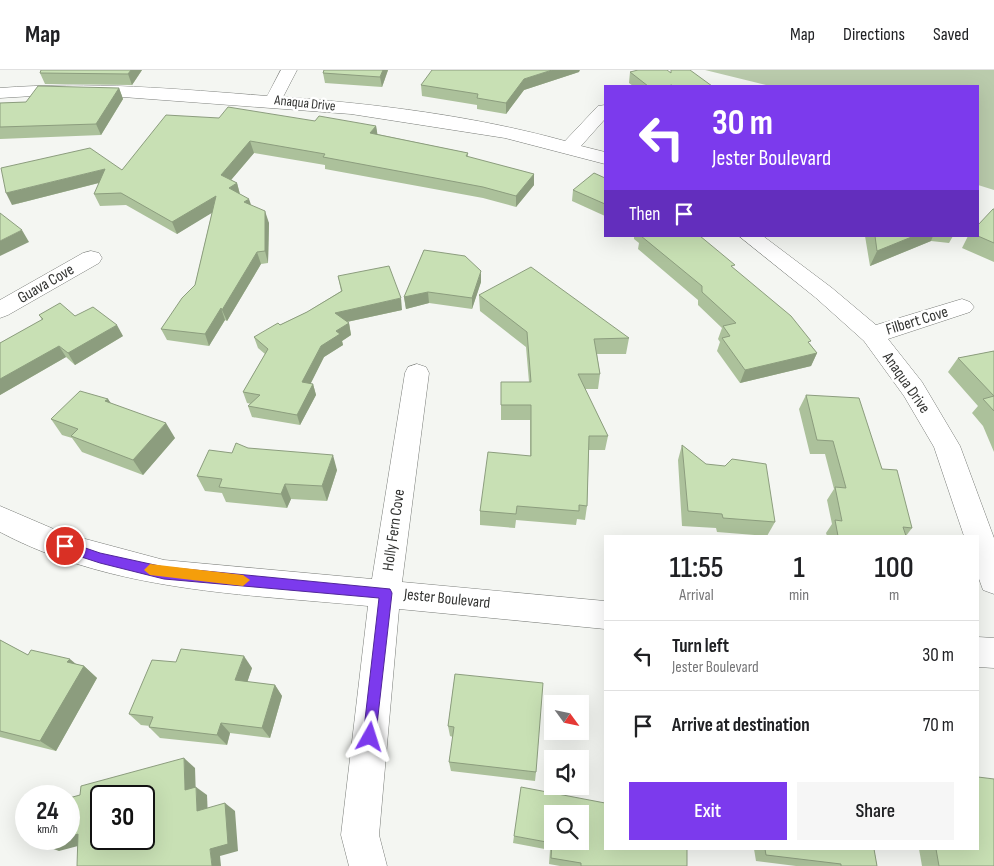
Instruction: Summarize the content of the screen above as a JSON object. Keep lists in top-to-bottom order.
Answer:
{
  "streets": {
    "street": [
      "Anaqua Drive",
      "Guava Cove",
      "Filbert Cove",
      "Holly Fern Cove",
      "Jester Boulevard"
    ]
  },
  "crossings": [
    ["Anaqua Drive", "Filbert Cove"],
    ["Holly Fern Cove", "Jester Boulevard"]
  ],
  "north": "bottom right",
  "page": {
    "header": "Map",
    "nav": ["Map", "Directions", "Saved"],
    "turn": ["30 m", "Jester Boulevard"],
    "then": "Then",
    "eta": [
      "11:55",
      "Arrival",
      "1",
      "min",
      "100",
      "m"
    ],
    "list": [
      {
        "name": "Turn left",
        "note": "Jester Boulevard",
        "value": "30 m"
      },
      {
        "name": "Arrive at destination",
        "value": "70 m"
      }
    ],
    "buttons": ["Exit", "Share"],
    "speed": "24 km/h",
    "limit": "30"
  }
}
